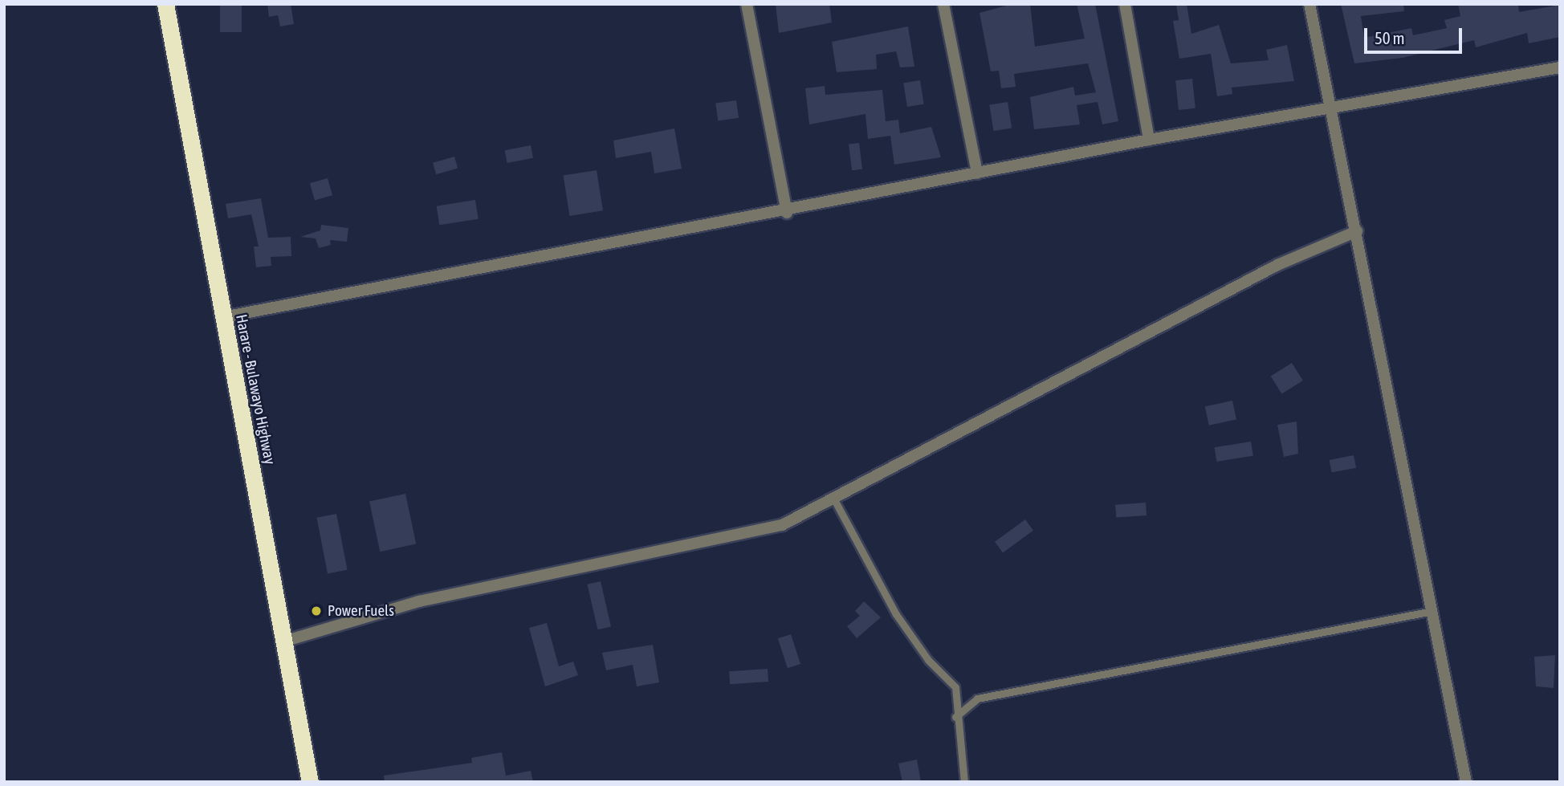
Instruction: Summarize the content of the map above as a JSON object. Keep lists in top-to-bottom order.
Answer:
{
  "streets": {
    "highway": ["Harare - Bulawayo Highway"]
  },
  "places": ["Power Fuels"],
  "scale_bar": "50 m"
}
